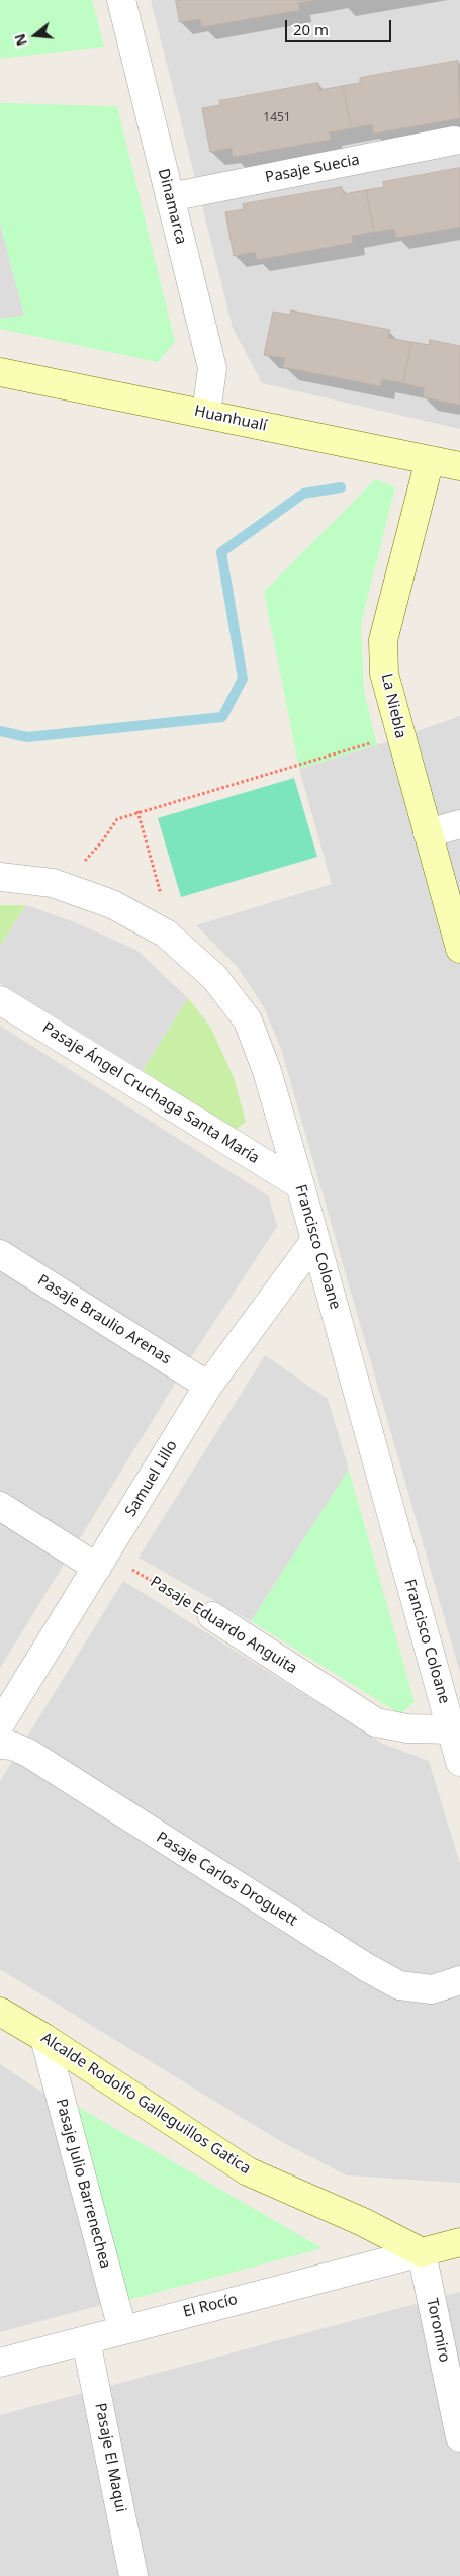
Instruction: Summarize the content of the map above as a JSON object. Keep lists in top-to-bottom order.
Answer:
{
  "streets": {
    "street": [
      "Pasaje Suecia",
      "Dinamarca",
      "Huanhualí",
      "La Niebla",
      "Pasaje Ángel Cruchaga Santa María",
      "Francisco Coloane",
      "Pasaje Braulio Arenas",
      "Samuel Lillo",
      "Pasaje Eduardo Anguita",
      "Pasaje Carlos Droguett",
      "Alcalde Rodolfo Galleguillos Gatica",
      "Pasaje Julio Barrenechea",
      "El Rocío",
      "Toromiro",
      "Pasaje El Maqui"
    ]
  },
  "crossings": [
    ["Pasaje Suecia", "Dinamarca"],
    ["Dinamarca", "Huanhualí"],
    ["Huanhualí", "La Niebla"],
    ["Pasaje Ángel Cruchaga Santa María", "Francisco Coloane"],
    ["Francisco Coloane", "Samuel Lillo"],
    ["Francisco Coloane", "Pasaje Eduardo Anguita"],
    ["Pasaje Braulio Arenas", "Samuel Lillo"],
    ["Samuel Lillo", "Pasaje Eduardo Anguita"],
    ["Alcalde Rodolfo Galleguillos Gatica", "Pasaje Julio Barrenechea"],
    ["Alcalde Rodolfo Galleguillos Gatica", "El Rocío"],
    ["Alcalde Rodolfo Galleguillos Gatica", "Toromiro"],
    ["Pasaje Julio Barrenechea", "El Rocío"],
    ["El Rocío", "Toromiro"],
    ["El Rocío", "Pasaje El Maqui"]
  ],
  "house_numbers": ["1451"],
  "scale_bar": "20 m",
  "north": "left"
}
